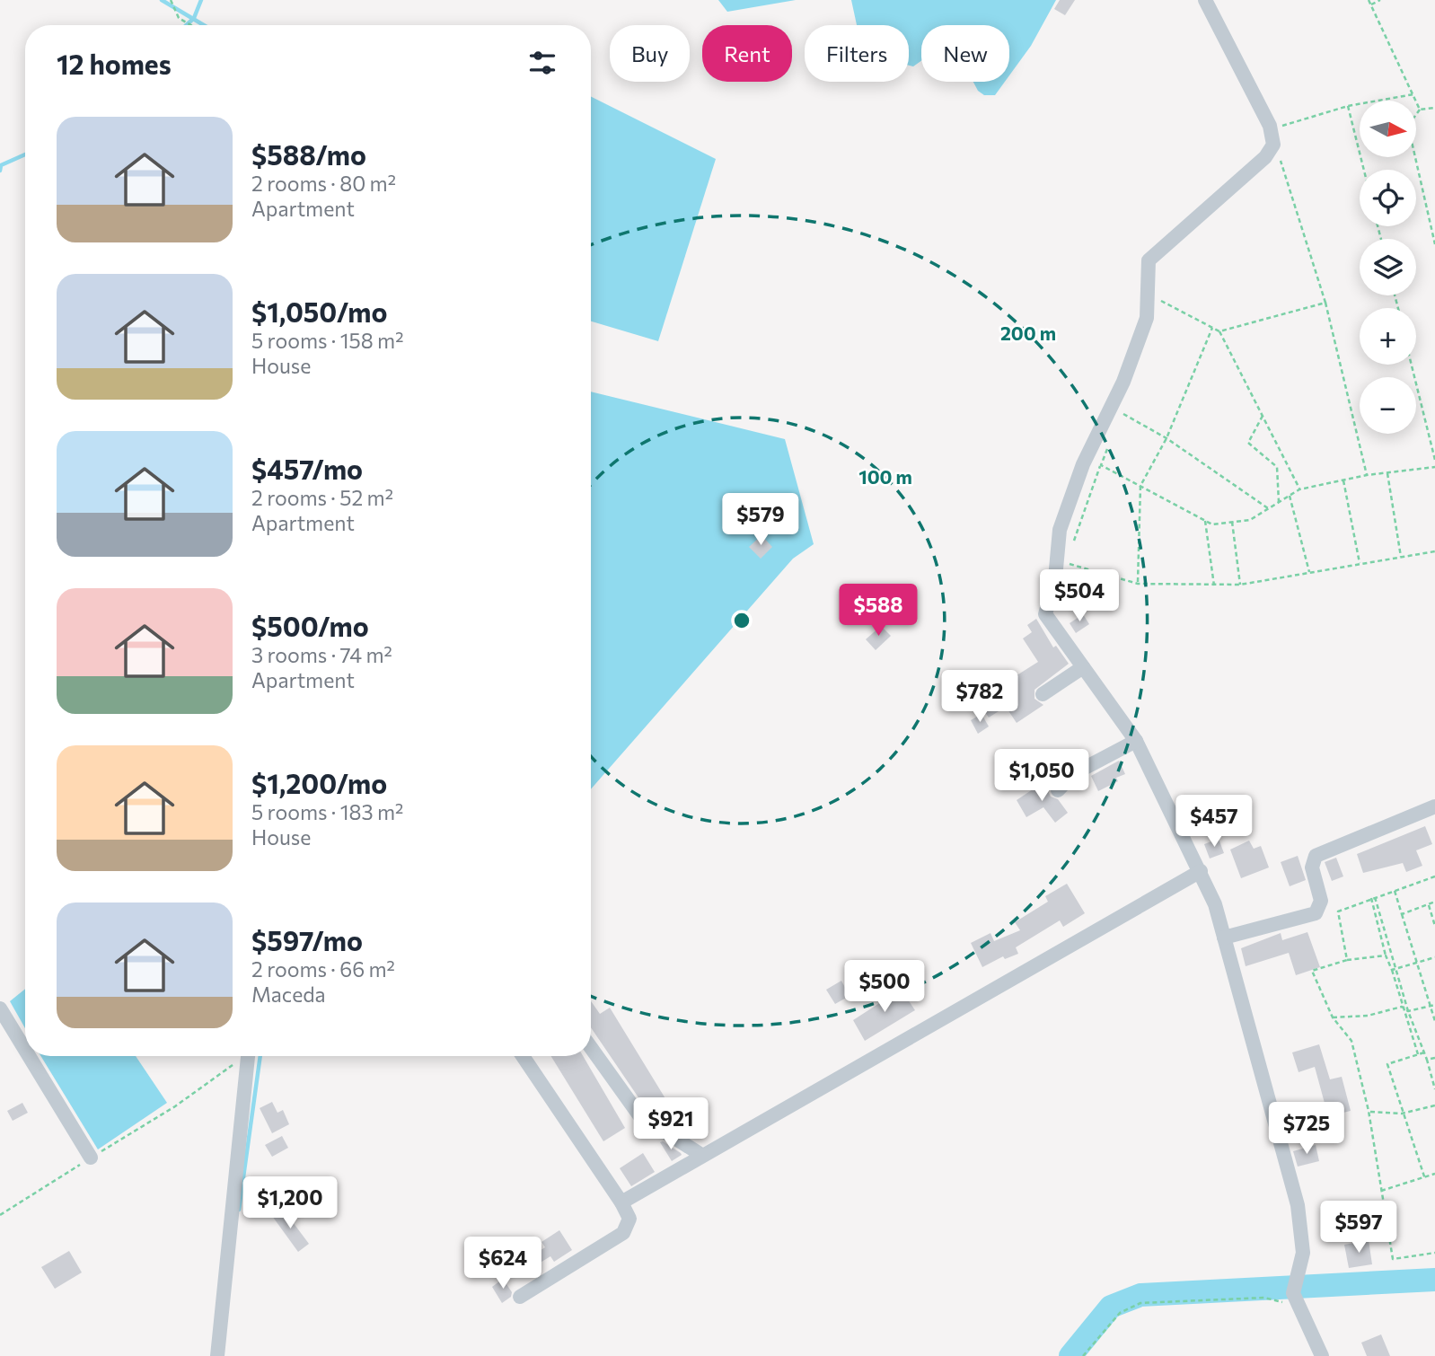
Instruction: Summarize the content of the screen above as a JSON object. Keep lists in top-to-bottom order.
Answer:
{
  "north": "right",
  "page": {
    "chip": [
      "Buy",
      "Rent",
      "Filters",
      "New"
    ],
    "heading": "12 homes",
    "map_buttons": ["+", "−"],
    "list": [
      {
        "name": "$588/mo",
        "note": "2 rooms · 80 m² · Apartment"
      },
      {
        "name": "$1,050/mo",
        "note": "5 rooms · 158 m² · House"
      },
      {
        "name": "$457/mo",
        "note": "2 rooms · 52 m² · Apartment"
      },
      {
        "name": "$500/mo",
        "note": "3 rooms · 74 m² · Apartment"
      },
      {
        "name": "$1,200/mo",
        "note": "5 rooms · 183 m² · House"
      },
      {
        "name": "$597/mo",
        "note": "2 rooms · 66 m² · Maceda"
      }
    ],
    "price": [
      "$579",
      "$504",
      "$588",
      "$782",
      "$1,050",
      "$457",
      "$500",
      "$921",
      "$725",
      "$1,200",
      "$597",
      "$624"
    ]
  },
  "rings": ["200 m", "100 m"]
}
